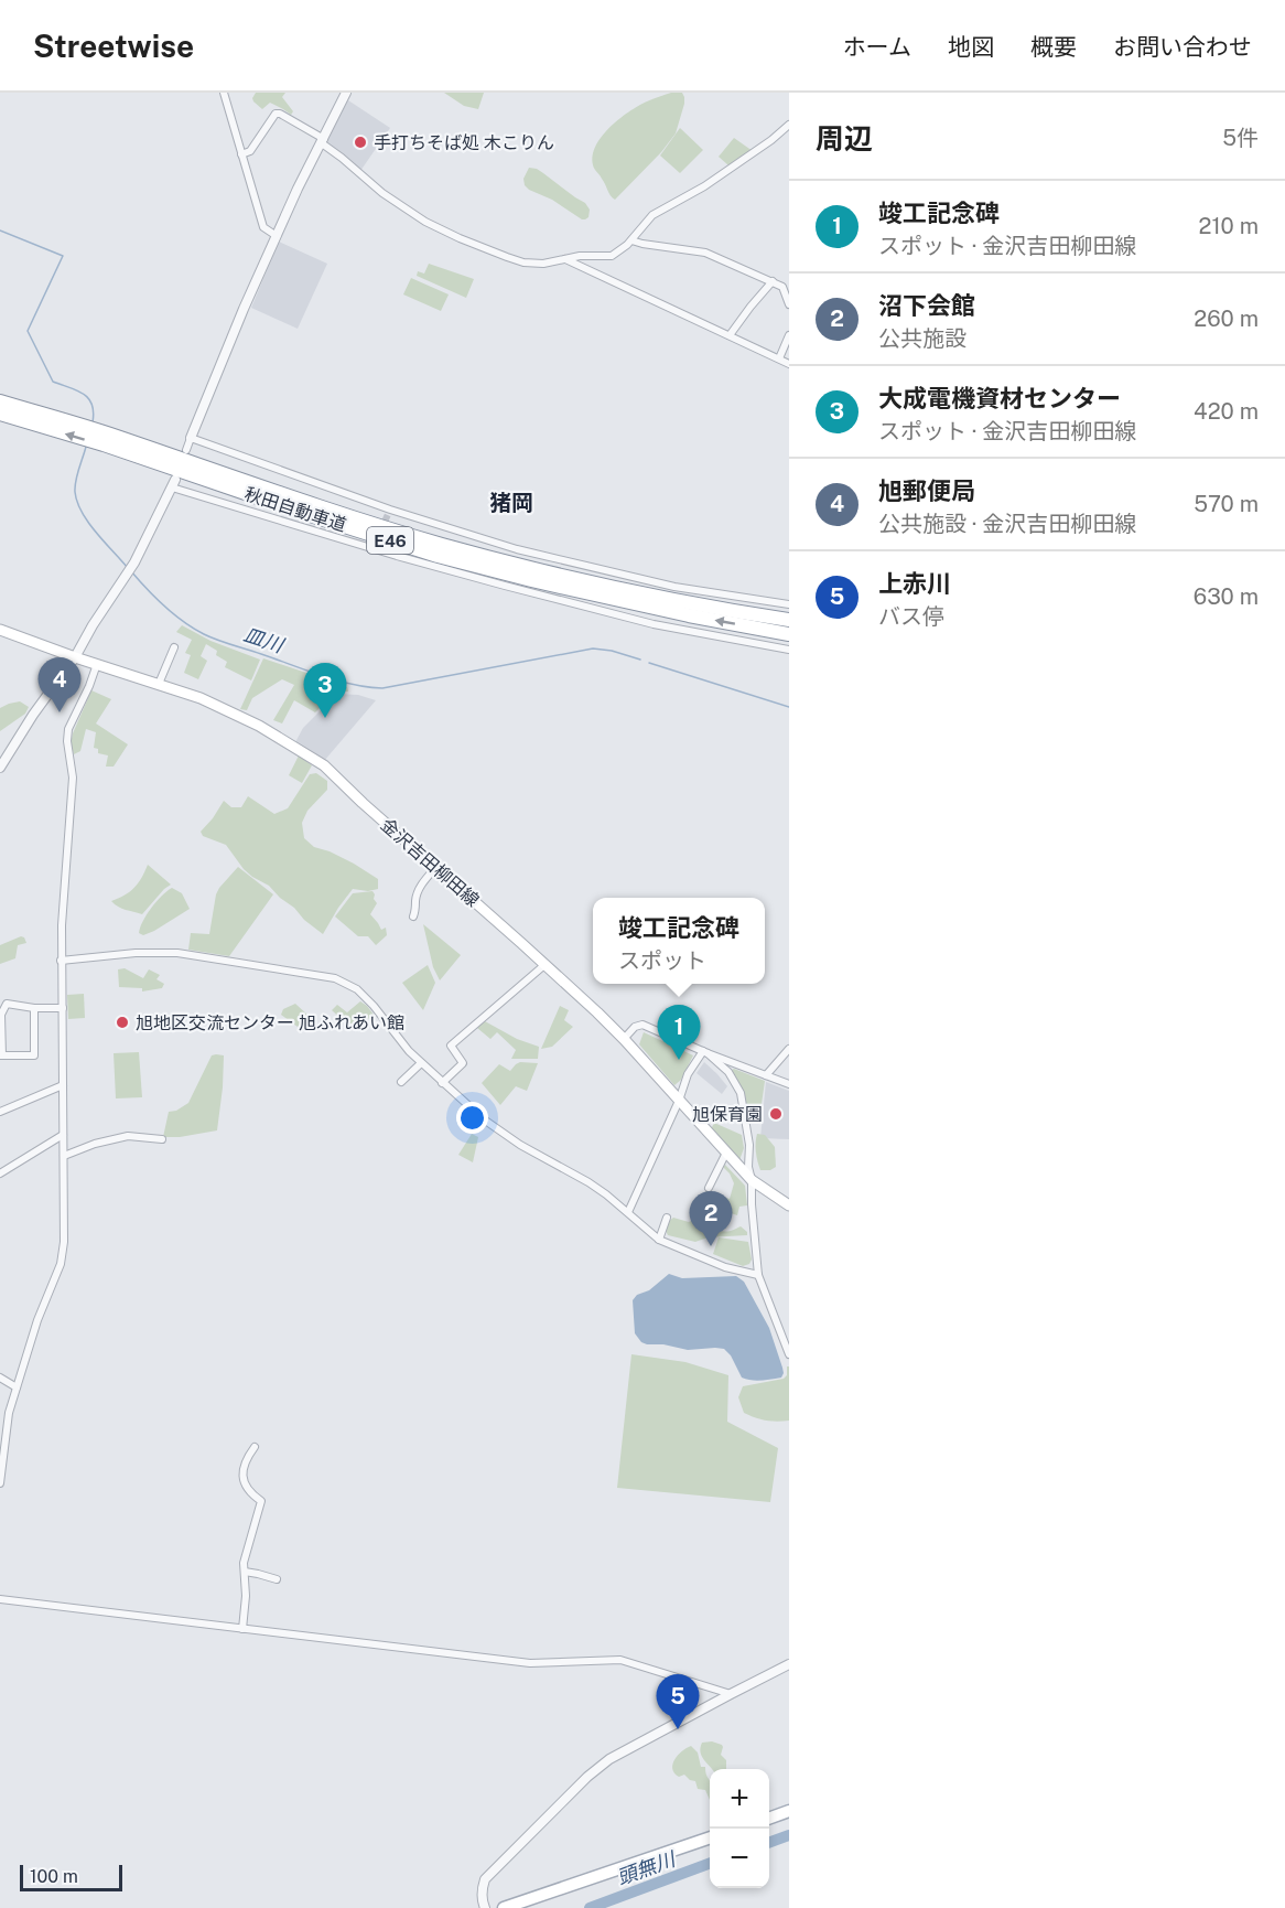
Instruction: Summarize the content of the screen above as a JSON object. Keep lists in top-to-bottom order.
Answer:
{
  "streets": {
    "highway": ["秋田自動車道", "E46"],
    "main road": ["金沢吉田柳田線"]
  },
  "districts": ["猪岡"],
  "water": ["皿川", "頭無川"],
  "places": ["手打ちそば処 木こりん", "旭地区交流センター 旭ふれあい館", "旭保育園"],
  "scale_bar": "100 m",
  "page": {
    "header": "Streetwise",
    "nav": [
      "ホーム",
      "地図",
      "概要",
      "お問い合わせ"
    ],
    "heading": ["周辺", "5件"],
    "list": [
      {
        "mark": "1",
        "name": "竣工記念碑",
        "note": "スポット · 金沢吉田柳田線",
        "value": "210 m"
      },
      {
        "mark": "2",
        "name": "沼下会館",
        "note": "公共施設",
        "value": "260 m"
      },
      {
        "mark": "3",
        "name": "大成電機資材センター",
        "note": "スポット · 金沢吉田柳田線",
        "value": "420 m"
      },
      {
        "mark": "4",
        "name": "旭郵便局",
        "note": "公共施設 · 金沢吉田柳田線",
        "value": "570 m"
      },
      {
        "mark": "5",
        "name": "上赤川",
        "note": "バス停",
        "value": "630 m"
      }
    ],
    "pins": [
      "4",
      "3",
      "1",
      "2",
      "5"
    ],
    "popup": ["竣工記念碑", "スポット"],
    "map_buttons": ["+", "−"],
    "scale": "100 m"
  }
}
